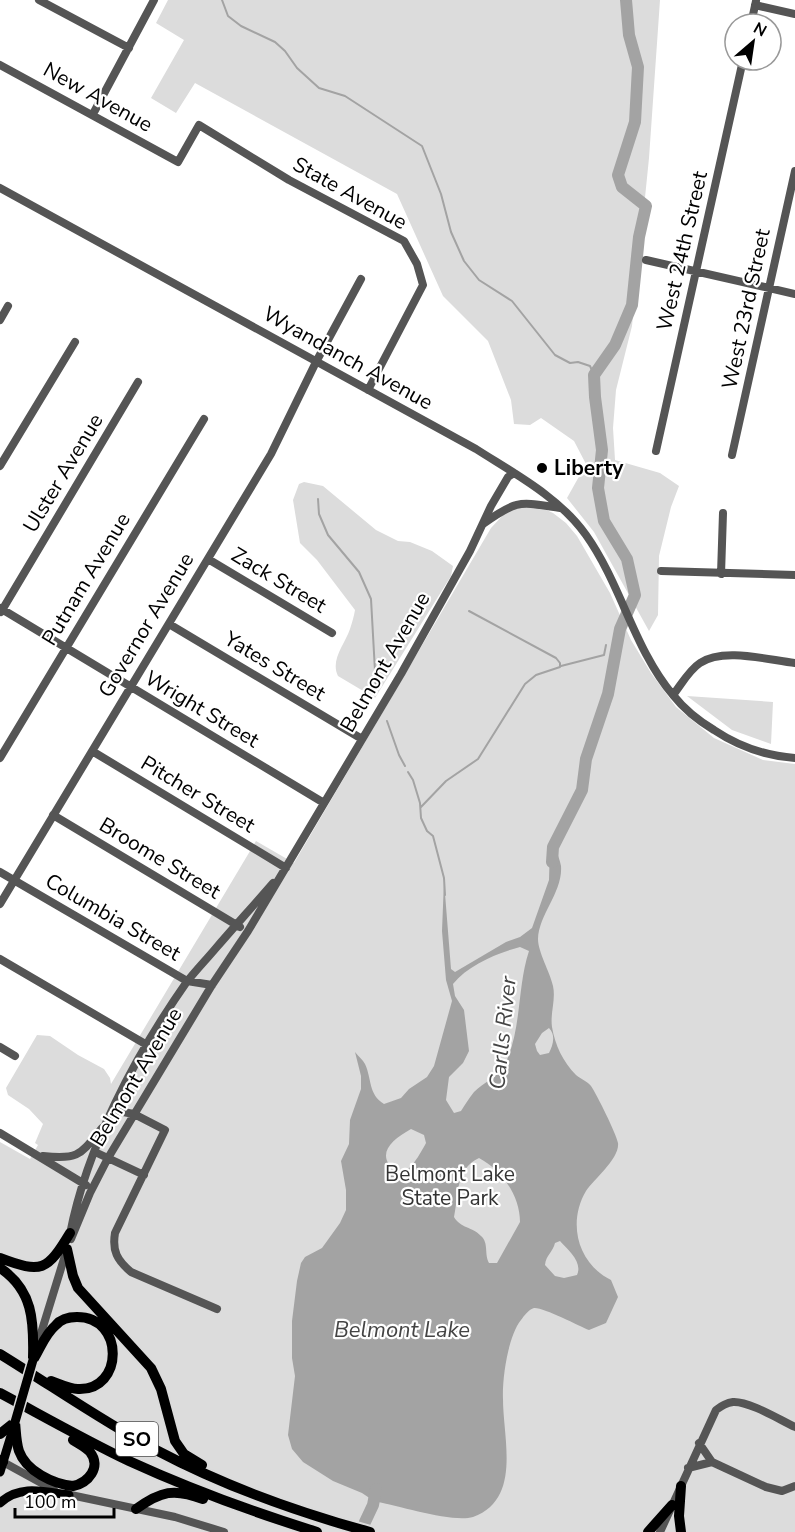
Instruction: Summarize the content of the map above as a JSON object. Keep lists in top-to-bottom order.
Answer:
{
  "streets": {
    "highway": ["SO"],
    "main road": ["Belmont Avenue"],
    "street": [
      "New Avenue",
      "State Avenue",
      "West 24th Street",
      "West 23rd Street",
      "Wyandanch Avenue",
      "Ulster Avenue",
      "Putnam Avenue",
      "Zack Street",
      "Governor Avenue",
      "Yates Street",
      "Wright Street",
      "Pitcher Street",
      "Broome Street",
      "Columbia Street"
    ]
  },
  "crossings": [
    ["New Avenue", "State Avenue"],
    ["State Avenue", "Wyandanch Avenue"],
    ["Wyandanch Avenue", "Governor Avenue"],
    ["Wyandanch Avenue", "Belmont Avenue"],
    ["Ulster Avenue", "Wright Street"],
    ["Putnam Avenue", "Wright Street"],
    ["Zack Street", "Governor Avenue"],
    ["Governor Avenue", "Yates Street"],
    ["Governor Avenue", "Wright Street"],
    ["Governor Avenue", "Pitcher Street"],
    ["Governor Avenue", "Broome Street"],
    ["Governor Avenue", "Columbia Street"],
    ["Belmont Avenue", "Yates Street"],
    ["Belmont Avenue", "Wright Street"],
    ["Belmont Avenue", "Pitcher Street"],
    ["Belmont Avenue", "Broome Street"],
    ["Belmont Avenue", "Columbia Street"]
  ],
  "water": ["Carlls River", "Belmont Lake"],
  "parks": ["Belmont Lake State Park"],
  "places": ["Liberty"],
  "scale_bar": "100 m",
  "north": "top right"
}
